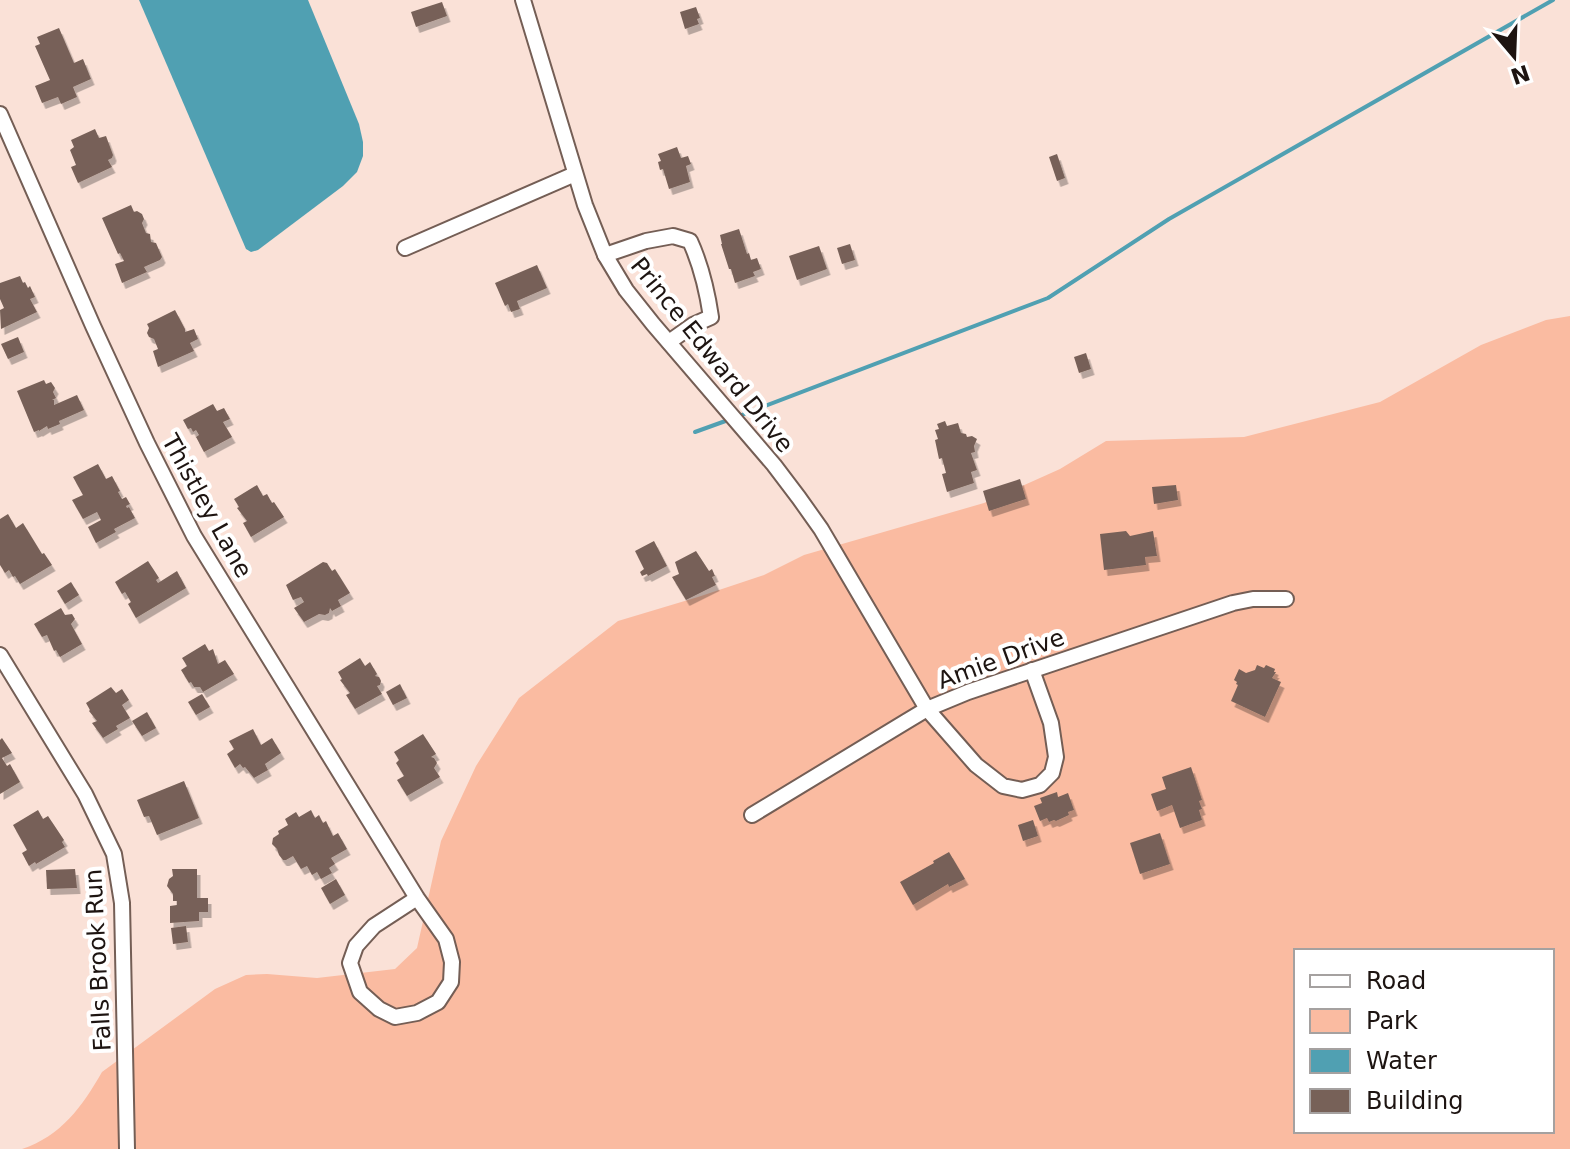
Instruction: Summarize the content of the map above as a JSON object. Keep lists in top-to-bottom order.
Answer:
{
  "streets": {
    "street": [
      "Prince Edward Drive",
      "Thistley Lane",
      "Amie Drive",
      "Falls Brook Run"
    ]
  },
  "crossings": [
    ["Prince Edward Drive", "Amie Drive"]
  ],
  "legend": [
    "Road",
    "Park",
    "Water",
    "Building"
  ],
  "north": "bottom"
}
